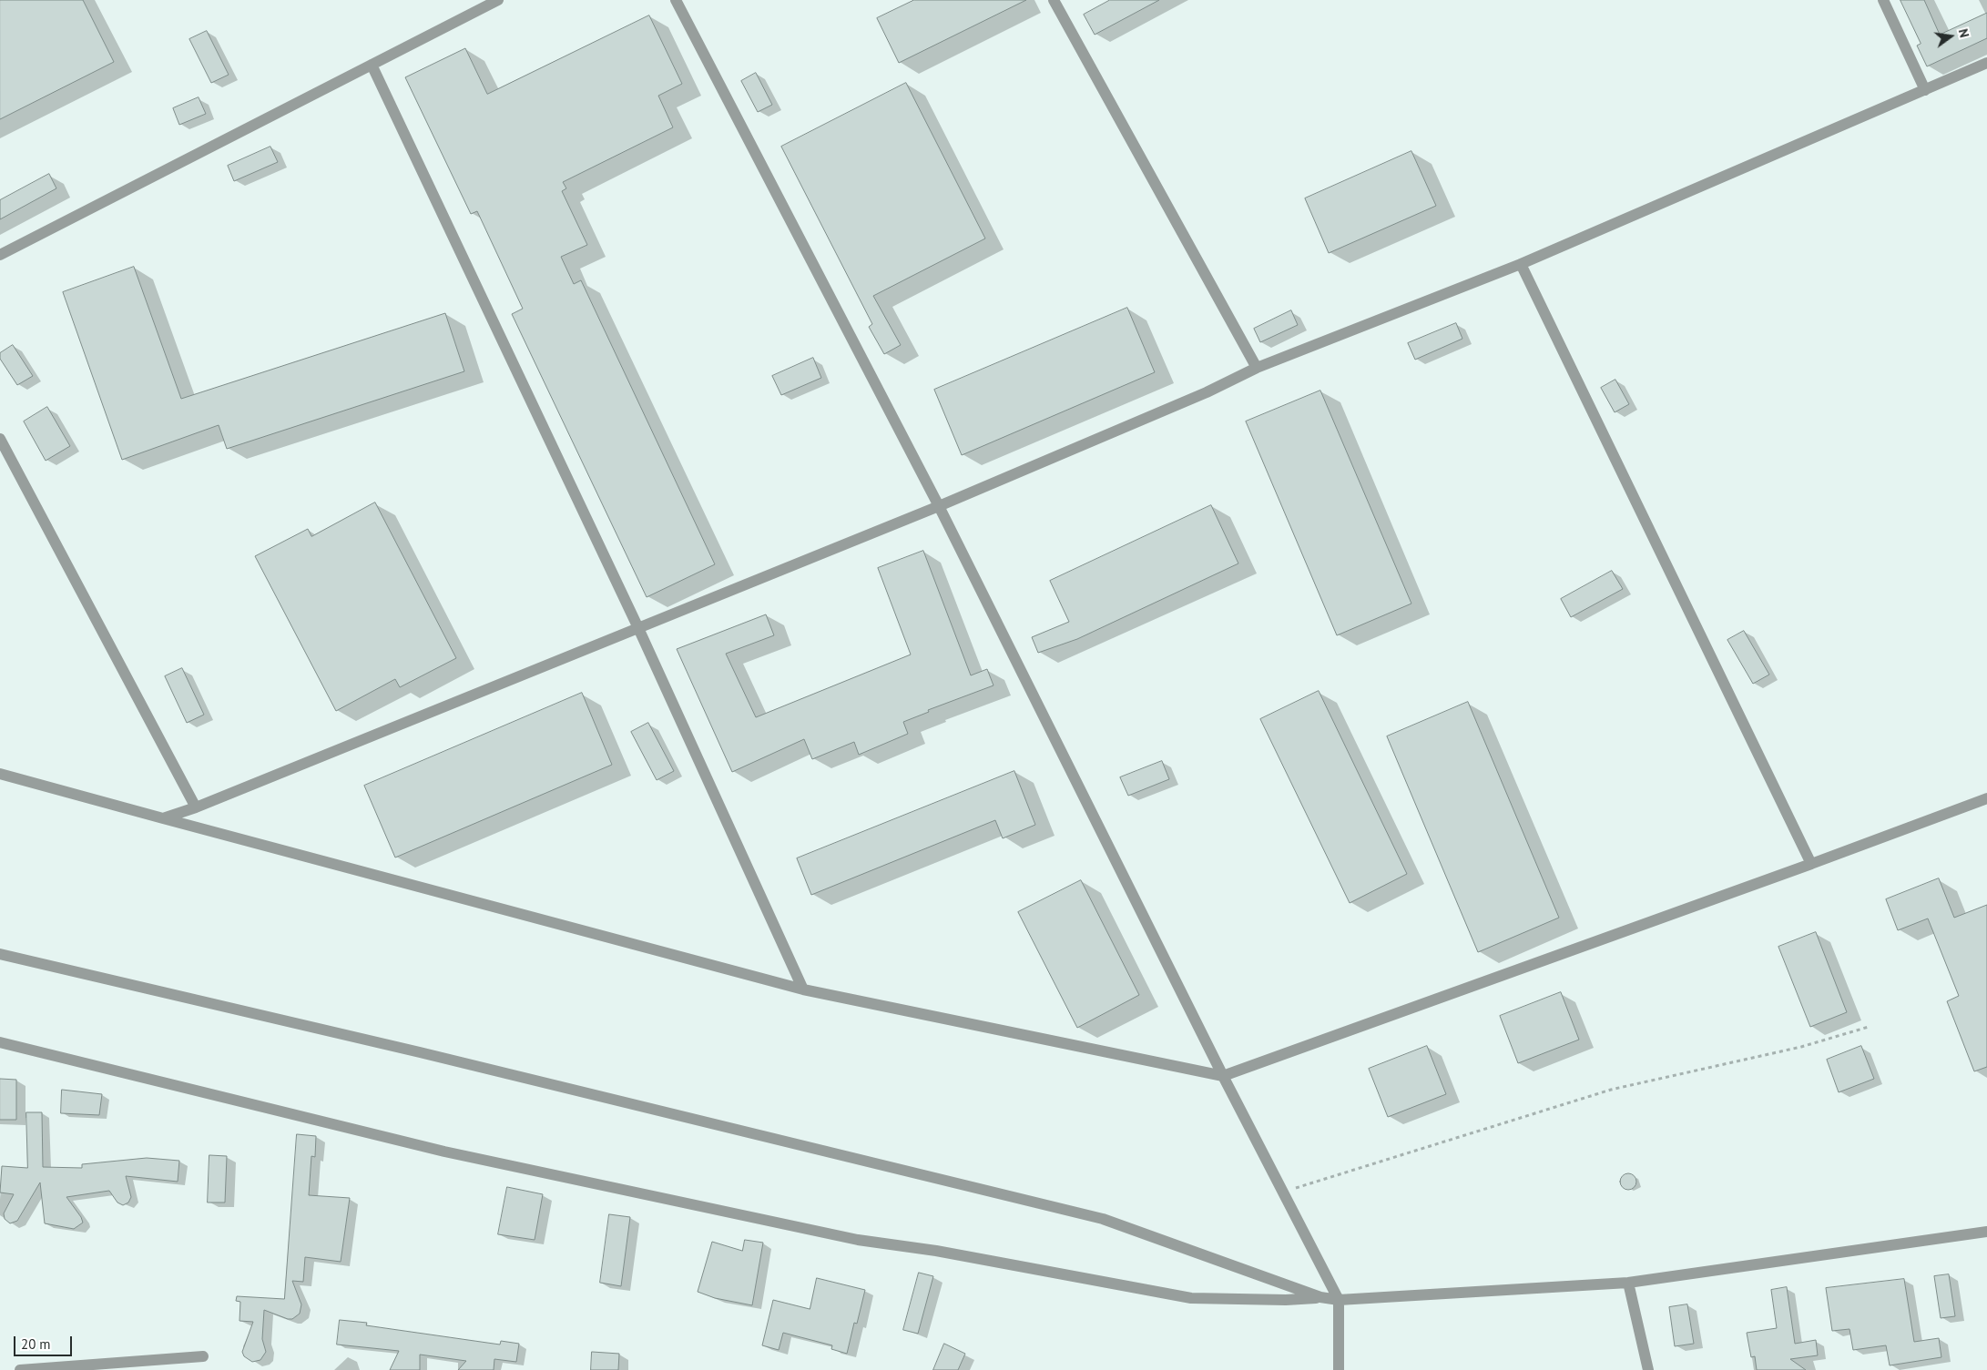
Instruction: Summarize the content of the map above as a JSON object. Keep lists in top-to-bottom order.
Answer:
{
  "scale_bar": "20 m",
  "north": "right"
}
